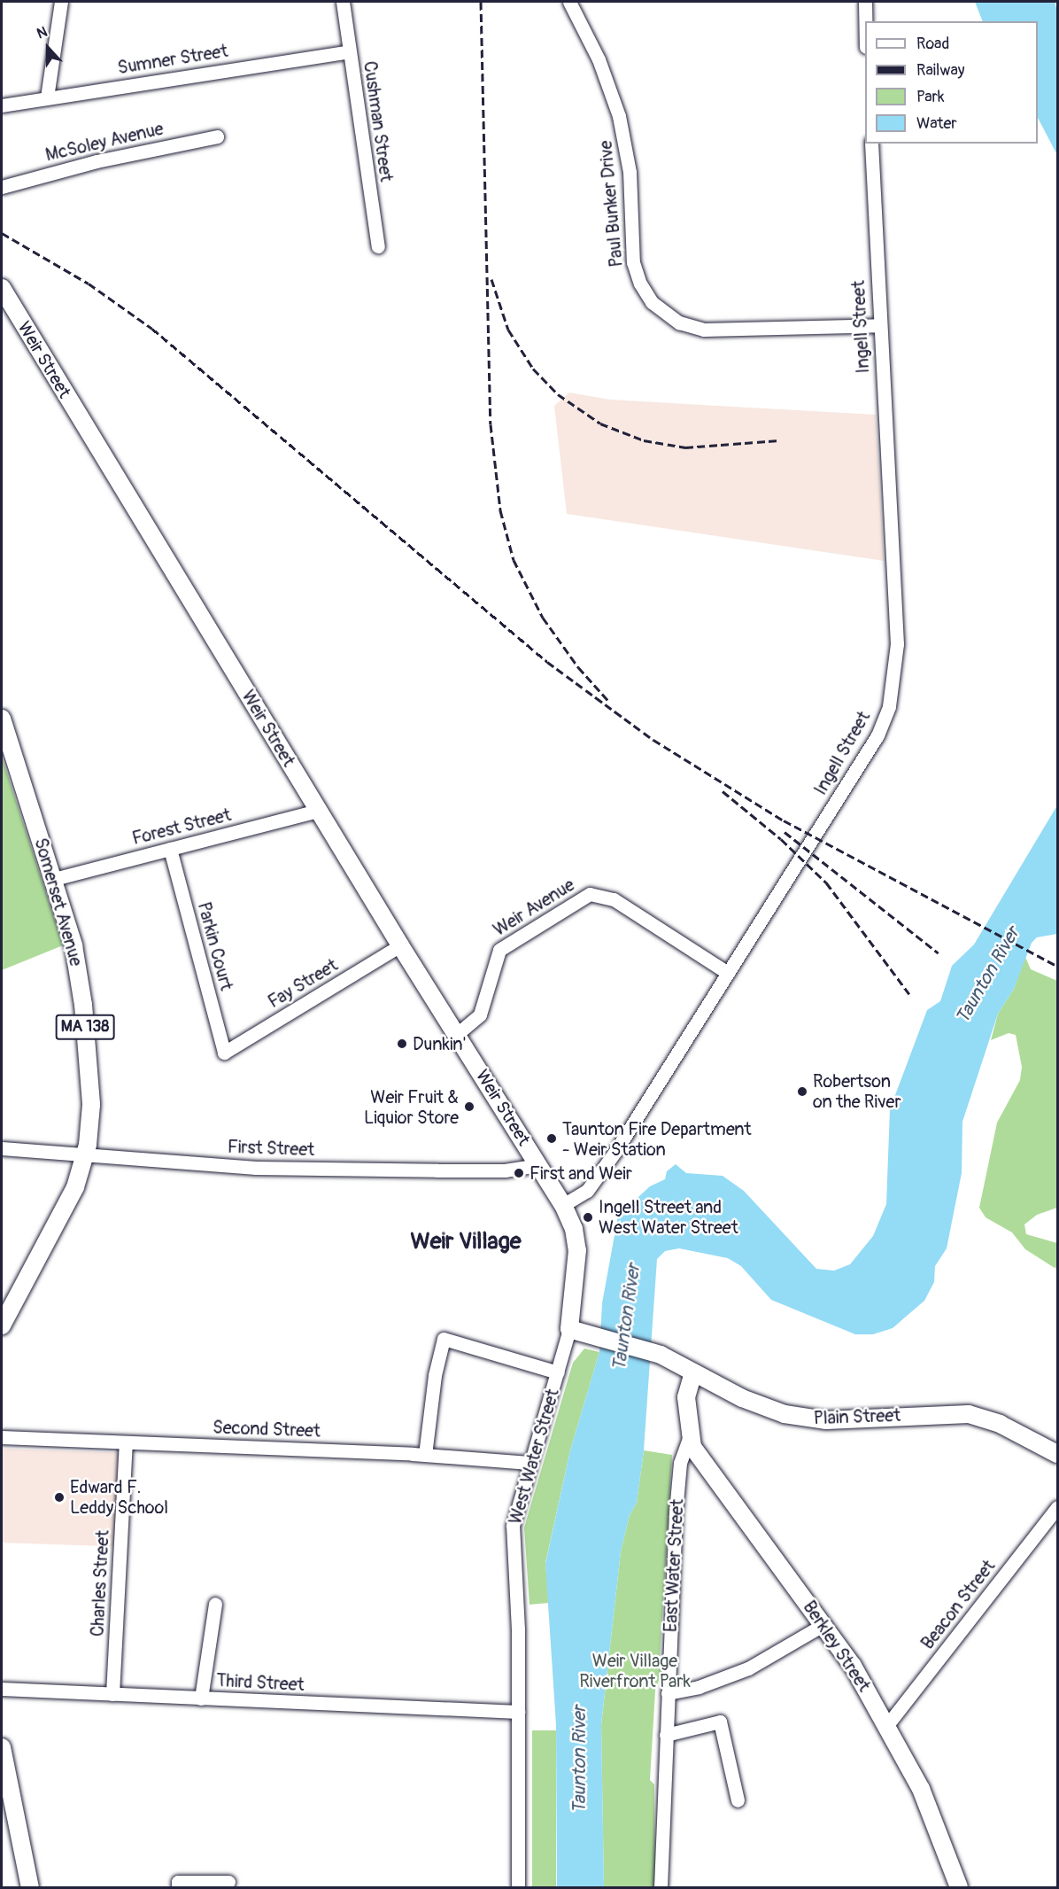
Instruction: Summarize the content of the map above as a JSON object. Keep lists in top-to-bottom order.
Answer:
{
  "streets": {
    "main road": [
      "Weir Street",
      "Somerset Avenue",
      "MA 138",
      "Plain Street",
      "West Water Street",
      "East Water Street",
      "Berkley Street"
    ],
    "street": [
      "Sumner Street",
      "Cushman Street",
      "McSoley Avenue",
      "Paul Bunker Drive",
      "Ingell Street",
      "Forest Street",
      "Weir Avenue",
      "Parkin Court",
      "Fay Street",
      "First Street",
      "Second Street",
      "Charles Street",
      "Beacon Street",
      "Third Street"
    ]
  },
  "crossings": [
    ["Sumner Street", "Cushman Street"],
    ["Paul Bunker Drive", "Ingell Street"],
    ["Ingell Street", "Weir Avenue"],
    ["Ingell Street", "West Water Street"],
    ["Weir Street", "Forest Street"],
    ["Weir Street", "Weir Avenue"],
    ["Weir Street", "Fay Street"],
    ["Weir Street", "First Street"],
    ["Weir Street", "West Water Street"],
    ["Forest Street", "Somerset Avenue"],
    ["Forest Street", "Parkin Court"],
    ["Somerset Avenue", "First Street"],
    ["Parkin Court", "Fay Street"],
    ["First Street", "West Water Street"],
    ["Plain Street", "West Water Street"],
    ["Plain Street", "East Water Street"],
    ["Second Street", "West Water Street"],
    ["Second Street", "Charles Street"],
    ["West Water Street", "Third Street"],
    ["East Water Street", "Berkley Street"],
    ["Charles Street", "Third Street"],
    ["Beacon Street", "Berkley Street"]
  ],
  "districts": ["Weir Village"],
  "water": ["Taunton River"],
  "parks": ["Weir Village Riverfront Park"],
  "places": [
    "Dunkin'",
    "Robertson on the River",
    "Weir Fruit & Liquior Store",
    "Taunton Fire Department - Weir Station",
    "First and Weir",
    "Ingell Street and West Water Street",
    "Edward F. Leddy School"
  ],
  "legend": [
    "Road",
    "Railway",
    "Park",
    "Water"
  ],
  "north": "top"
}
